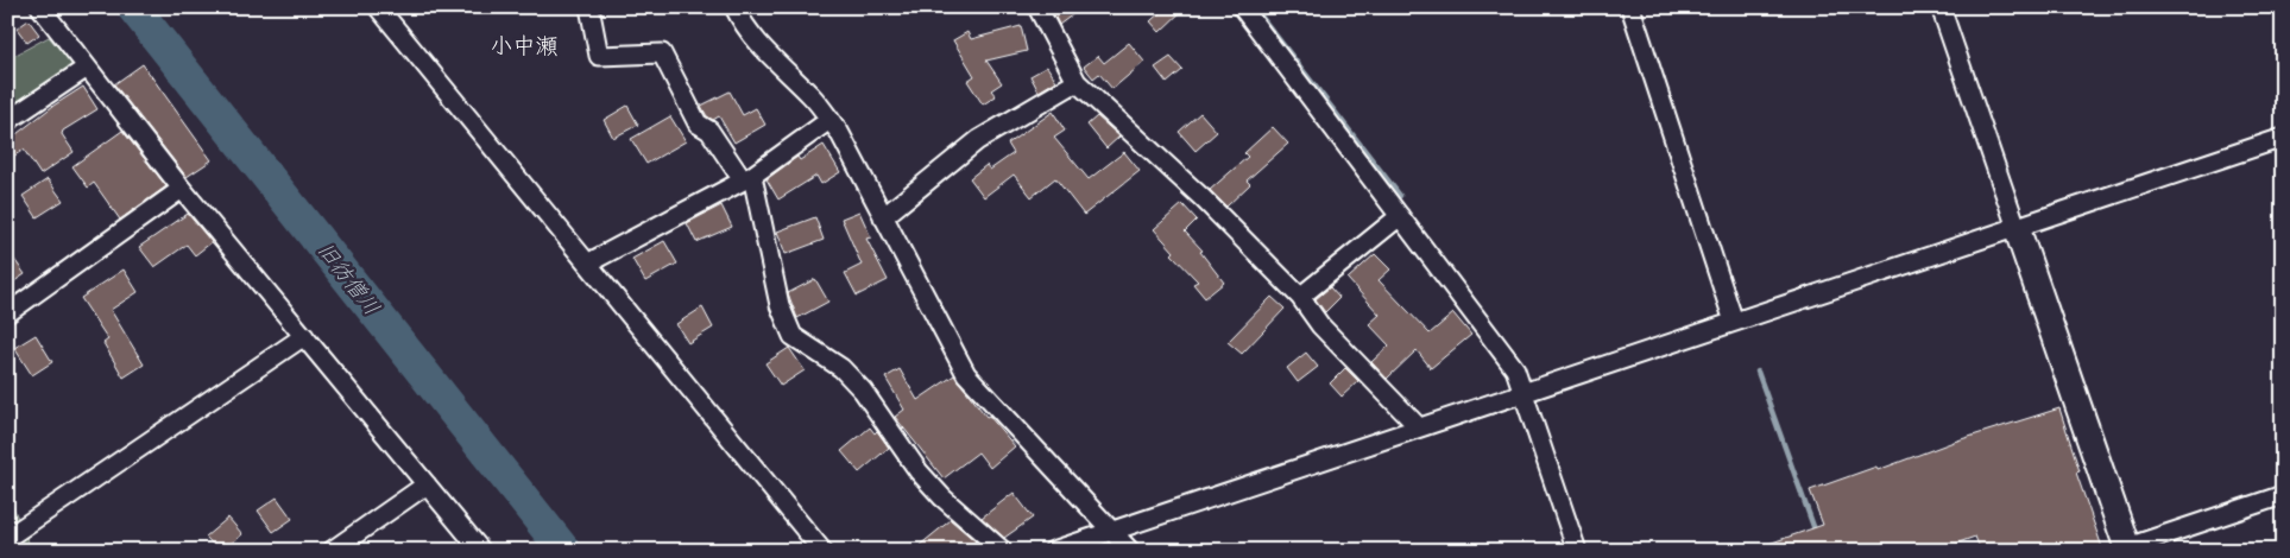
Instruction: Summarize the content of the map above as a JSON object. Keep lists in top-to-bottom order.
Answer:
{
  "districts": ["小中瀬"],
  "water": ["旧彷僧川"]
}
